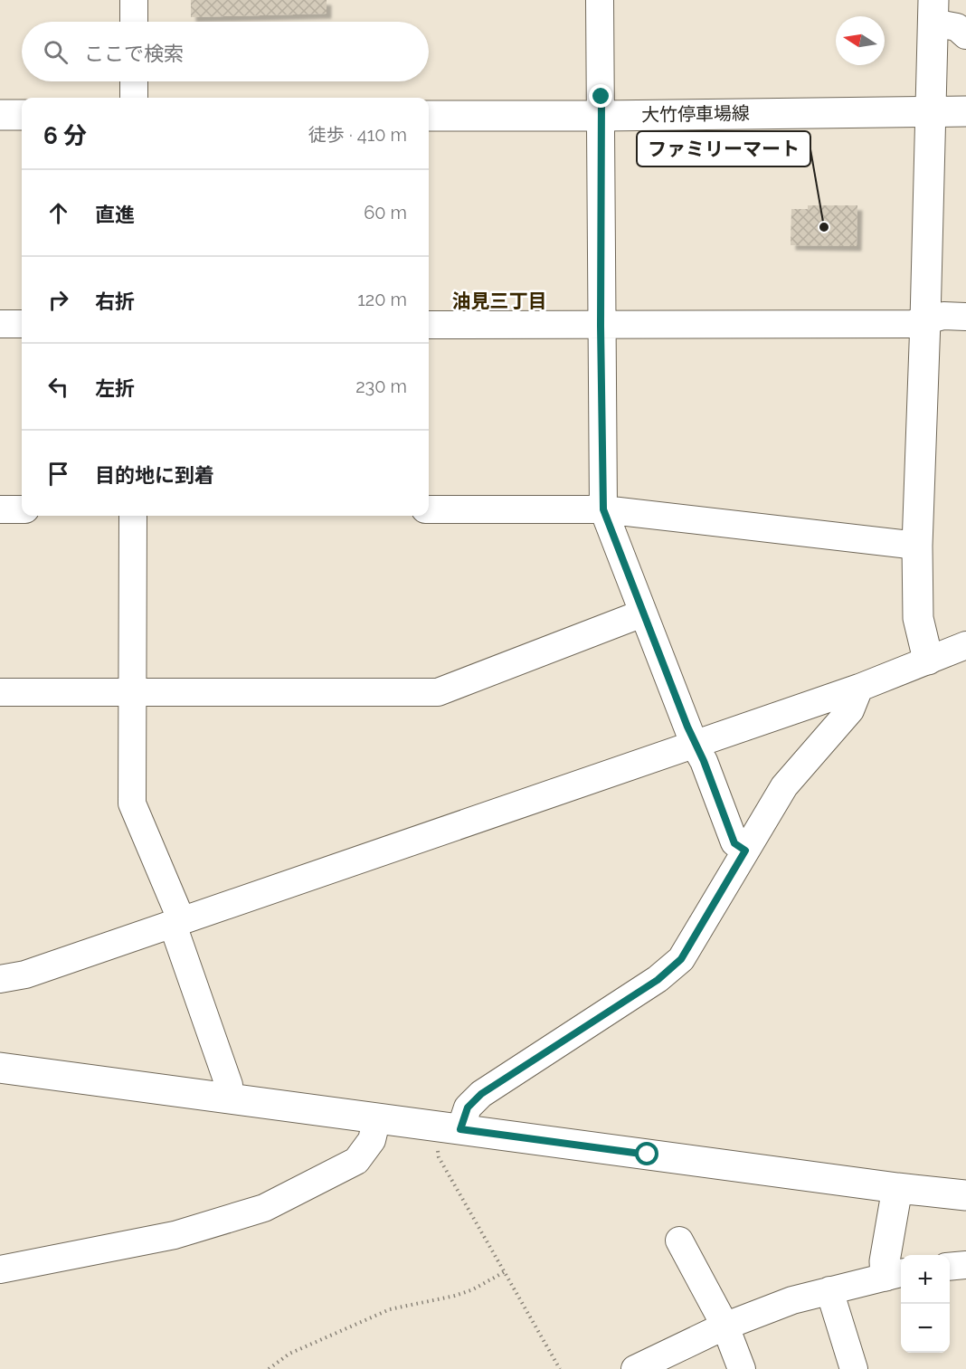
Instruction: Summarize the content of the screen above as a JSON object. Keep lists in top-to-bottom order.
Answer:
{
  "streets": {
    "street": ["大竹停車場線"]
  },
  "districts": ["油見三丁目"],
  "places": ["ファミリーマート"],
  "north": "left",
  "page": {
    "search": "ここで検索",
    "heading": ["6 分", "徒歩 · 410 m"],
    "list": [
      ["直進", "60 m"],
      ["右折", "120 m"],
      ["左折", "230 m"],
      "目的地に到着"
    ],
    "map_buttons": ["+", "−"]
  }
}
